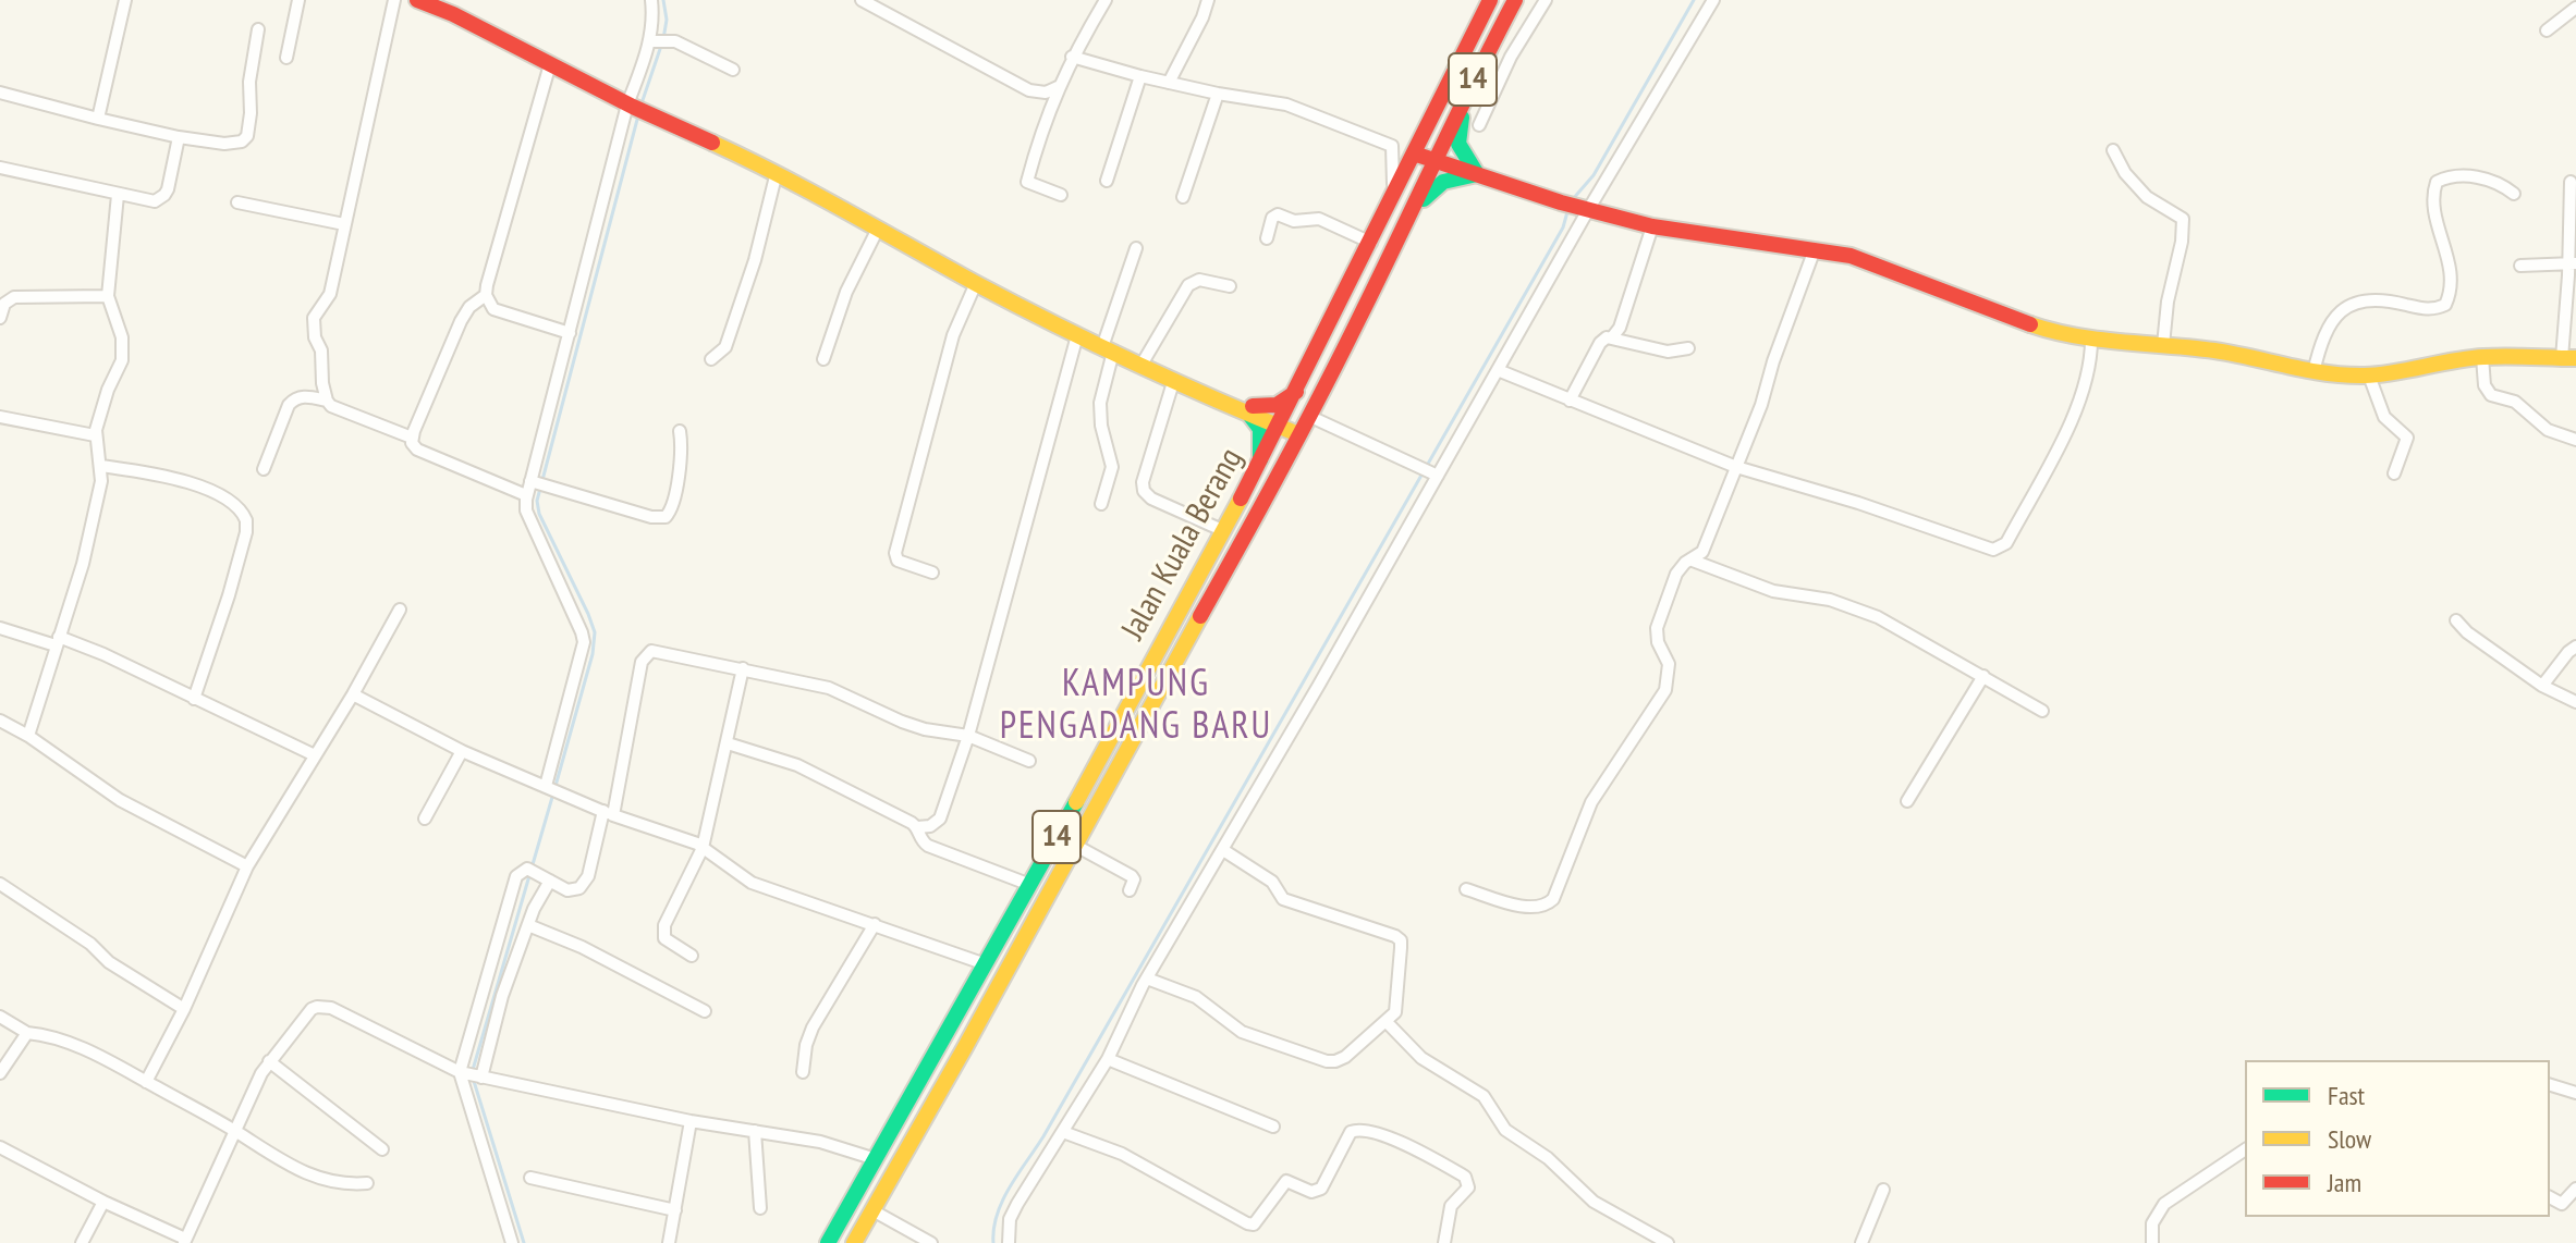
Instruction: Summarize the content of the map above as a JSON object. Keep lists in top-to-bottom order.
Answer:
{
  "streets": {
    "main road": ["14", "Jalan Kuala Berang"]
  },
  "districts": ["KAMPUNG PENGADANG BARU"],
  "legend": ["Fast", "Slow", "Jam"]
}
